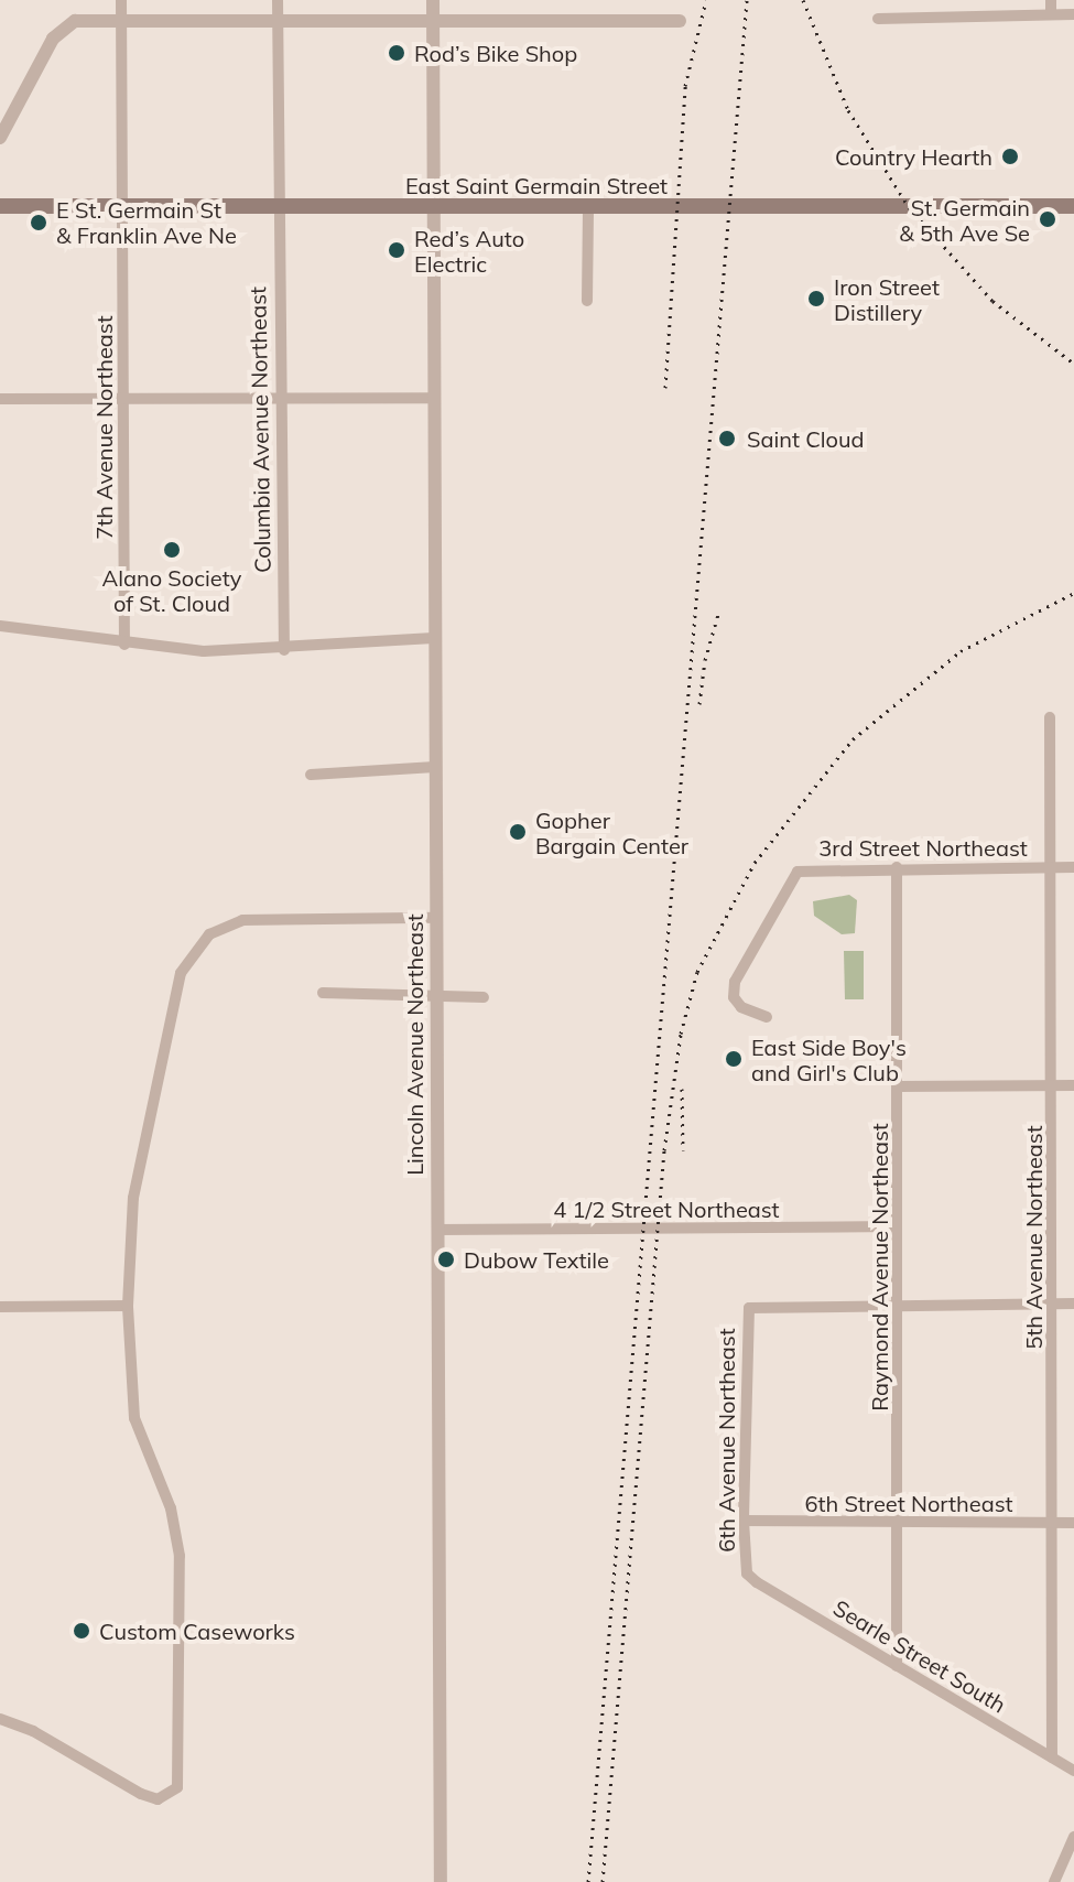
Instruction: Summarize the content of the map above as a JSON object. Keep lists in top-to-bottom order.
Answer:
{
  "streets": {
    "main road": ["East Saint Germain Street"],
    "street": [
      "7th Avenue Northeast",
      "Columbia Avenue Northeast",
      "3rd Street Northeast",
      "Lincoln Avenue Northeast",
      "4 1/2 Street Northeast",
      "5th Avenue Northeast",
      "Raymond Avenue Northeast",
      "6th Avenue Northeast",
      "6th Street Northeast",
      "Searle Street South"
    ]
  },
  "crossings": [
    ["East Saint Germain Street", "7th Avenue Northeast"],
    ["East Saint Germain Street", "Columbia Avenue Northeast"],
    ["East Saint Germain Street", "Lincoln Avenue Northeast"],
    ["3rd Street Northeast", "5th Avenue Northeast"],
    ["3rd Street Northeast", "Raymond Avenue Northeast"],
    ["Lincoln Avenue Northeast", "4 1/2 Street Northeast"],
    ["4 1/2 Street Northeast", "Raymond Avenue Northeast"],
    ["5th Avenue Northeast", "6th Street Northeast"],
    ["5th Avenue Northeast", "Searle Street South"],
    ["Raymond Avenue Northeast", "6th Avenue Northeast"],
    ["Raymond Avenue Northeast", "6th Street Northeast"],
    ["Raymond Avenue Northeast", "Searle Street South"],
    ["6th Avenue Northeast", "6th Street Northeast"],
    ["6th Avenue Northeast", "Searle Street South"]
  ],
  "places": [
    "Rod’s Bike Shop",
    "Country Hearth",
    "St. Germain & 5th Ave Se",
    "E St. Germain St & Franklin Ave Ne",
    "Red’s Auto Electric",
    "Iron Street Distillery",
    "Saint Cloud",
    "Alano Society of St. Cloud",
    "Gopher Bargain Center",
    "East Side Boy's and Girl's Club",
    "Dubow Textile",
    "Custom Caseworks"
  ]
}
